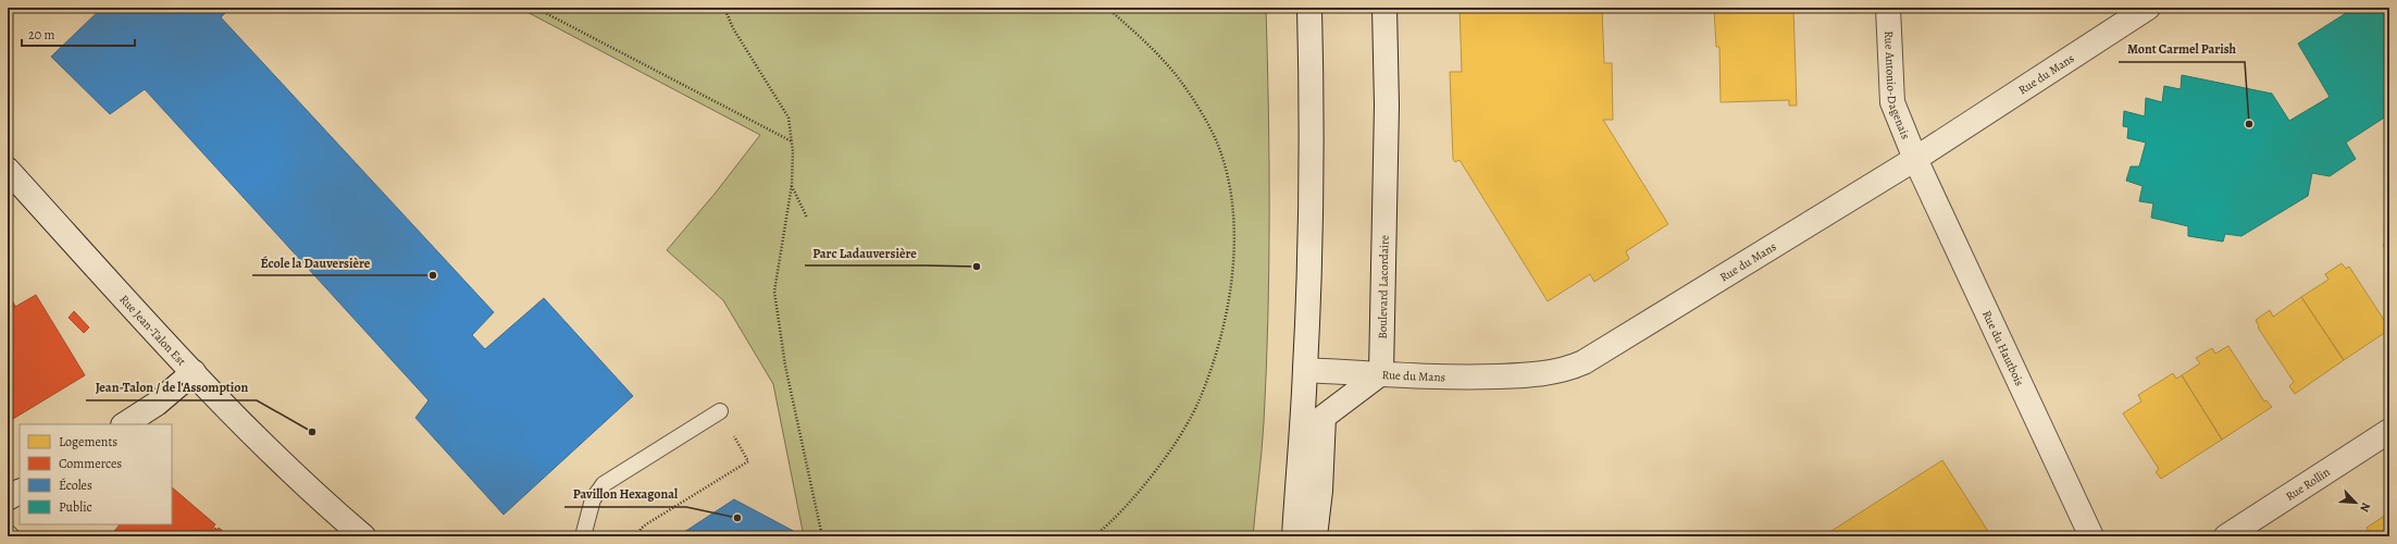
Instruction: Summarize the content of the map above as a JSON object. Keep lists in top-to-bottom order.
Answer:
{
  "streets": {
    "street": [
      "Rue du Mans",
      "Rue Antonio-Dagenais",
      "Boulevard Lacordaire",
      "Rue Jean-Talon Est",
      "Rue du Hautbois",
      "Rue Rollin"
    ]
  },
  "crossings": [
    ["Rue du Mans", "Rue Antonio-Dagenais"],
    ["Rue du Mans", "Boulevard Lacordaire"],
    ["Rue du Mans", "Rue du Hautbois"],
    ["Rue Antonio-Dagenais", "Rue du Hautbois"]
  ],
  "places": [
    "Mont Carmel Parish",
    "Parc Ladauversière",
    "École la Dauversière",
    "Jean-Talon / de l'Assomption",
    "Pavillon Hexagonal"
  ],
  "legend": [
    "Logements",
    "Commerces",
    "Écoles",
    "Public"
  ],
  "scale_bar": "20 m",
  "north": "bottom right"
}
